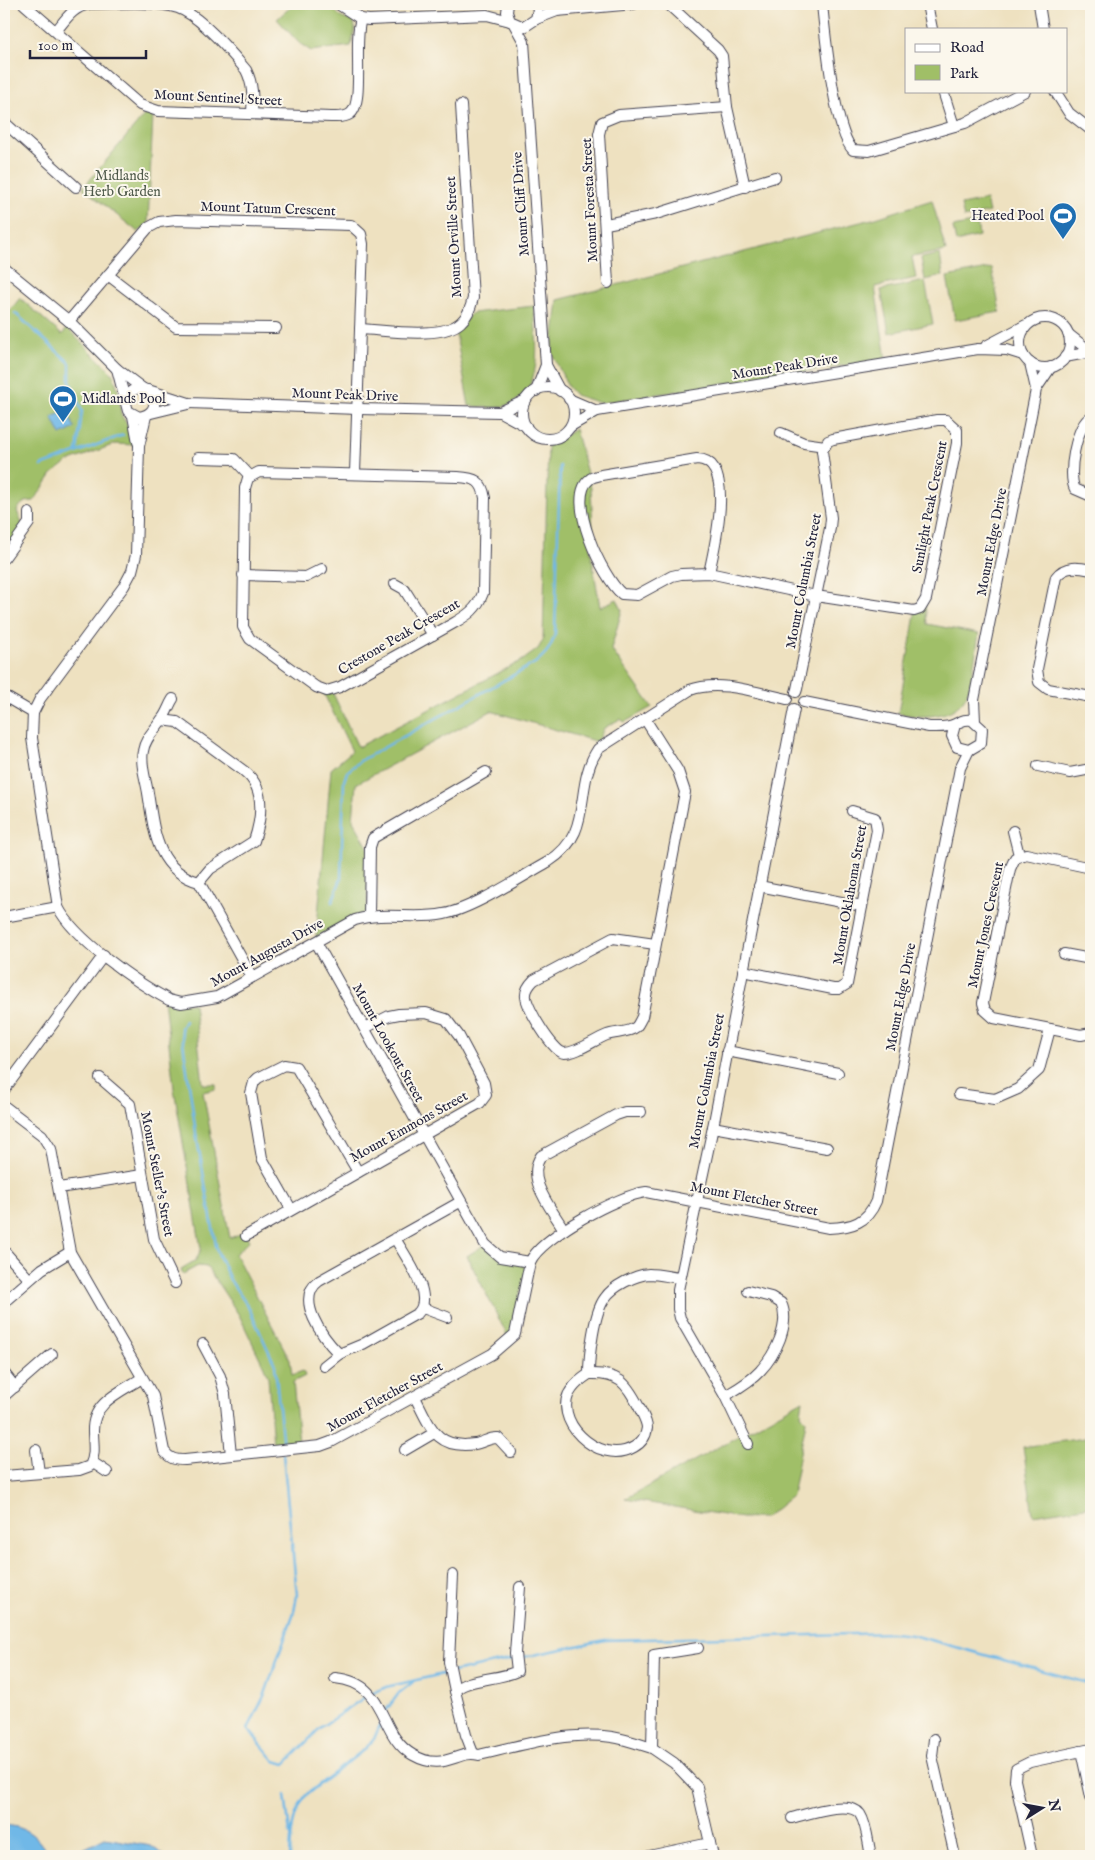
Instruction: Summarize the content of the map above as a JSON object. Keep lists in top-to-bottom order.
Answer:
{
  "streets": {
    "street": [
      "Mount Sentinel Street",
      "Mount Foresta Street",
      "Mount Cliff Drive",
      "Mount Tatum Crescent",
      "Mount Orville Street",
      "Mount Peak Drive",
      "Sunlight Peak Crescent",
      "Mount Edge Drive",
      "Mount Columbia Street",
      "Crestone Peak Crescent",
      "Mount Oklahoma Street",
      "Mount Jones Crescent",
      "Mount Augusta Drive",
      "Mount Lookout Street",
      "Mount Emmons Street",
      "Mount Steller's Street",
      "Mount Fletcher Street"
    ]
  },
  "crossings": [
    ["Mount Cliff Drive", "Mount Peak Drive"],
    ["Mount Tatum Crescent", "Mount Orville Street"],
    ["Mount Tatum Crescent", "Mount Peak Drive"],
    ["Mount Tatum Crescent", "Crestone Peak Crescent"],
    ["Mount Peak Drive", "Mount Edge Drive"],
    ["Mount Peak Drive", "Mount Augusta Drive"],
    ["Sunlight Peak Crescent", "Mount Columbia Street"],
    ["Mount Edge Drive", "Mount Fletcher Street"],
    ["Mount Columbia Street", "Mount Oklahoma Street"],
    ["Mount Columbia Street", "Mount Augusta Drive"],
    ["Mount Columbia Street", "Mount Fletcher Street"],
    ["Mount Augusta Drive", "Mount Lookout Street"],
    ["Mount Lookout Street", "Mount Emmons Street"],
    ["Mount Lookout Street", "Mount Fletcher Street"]
  ],
  "parks": ["Midlands Herb Garden"],
  "places": {
    "sports": ["Heated Pool", "Midlands Pool"]
  },
  "legend": ["Road", "Park"],
  "scale_bar": "100 m",
  "north": "right"
}
